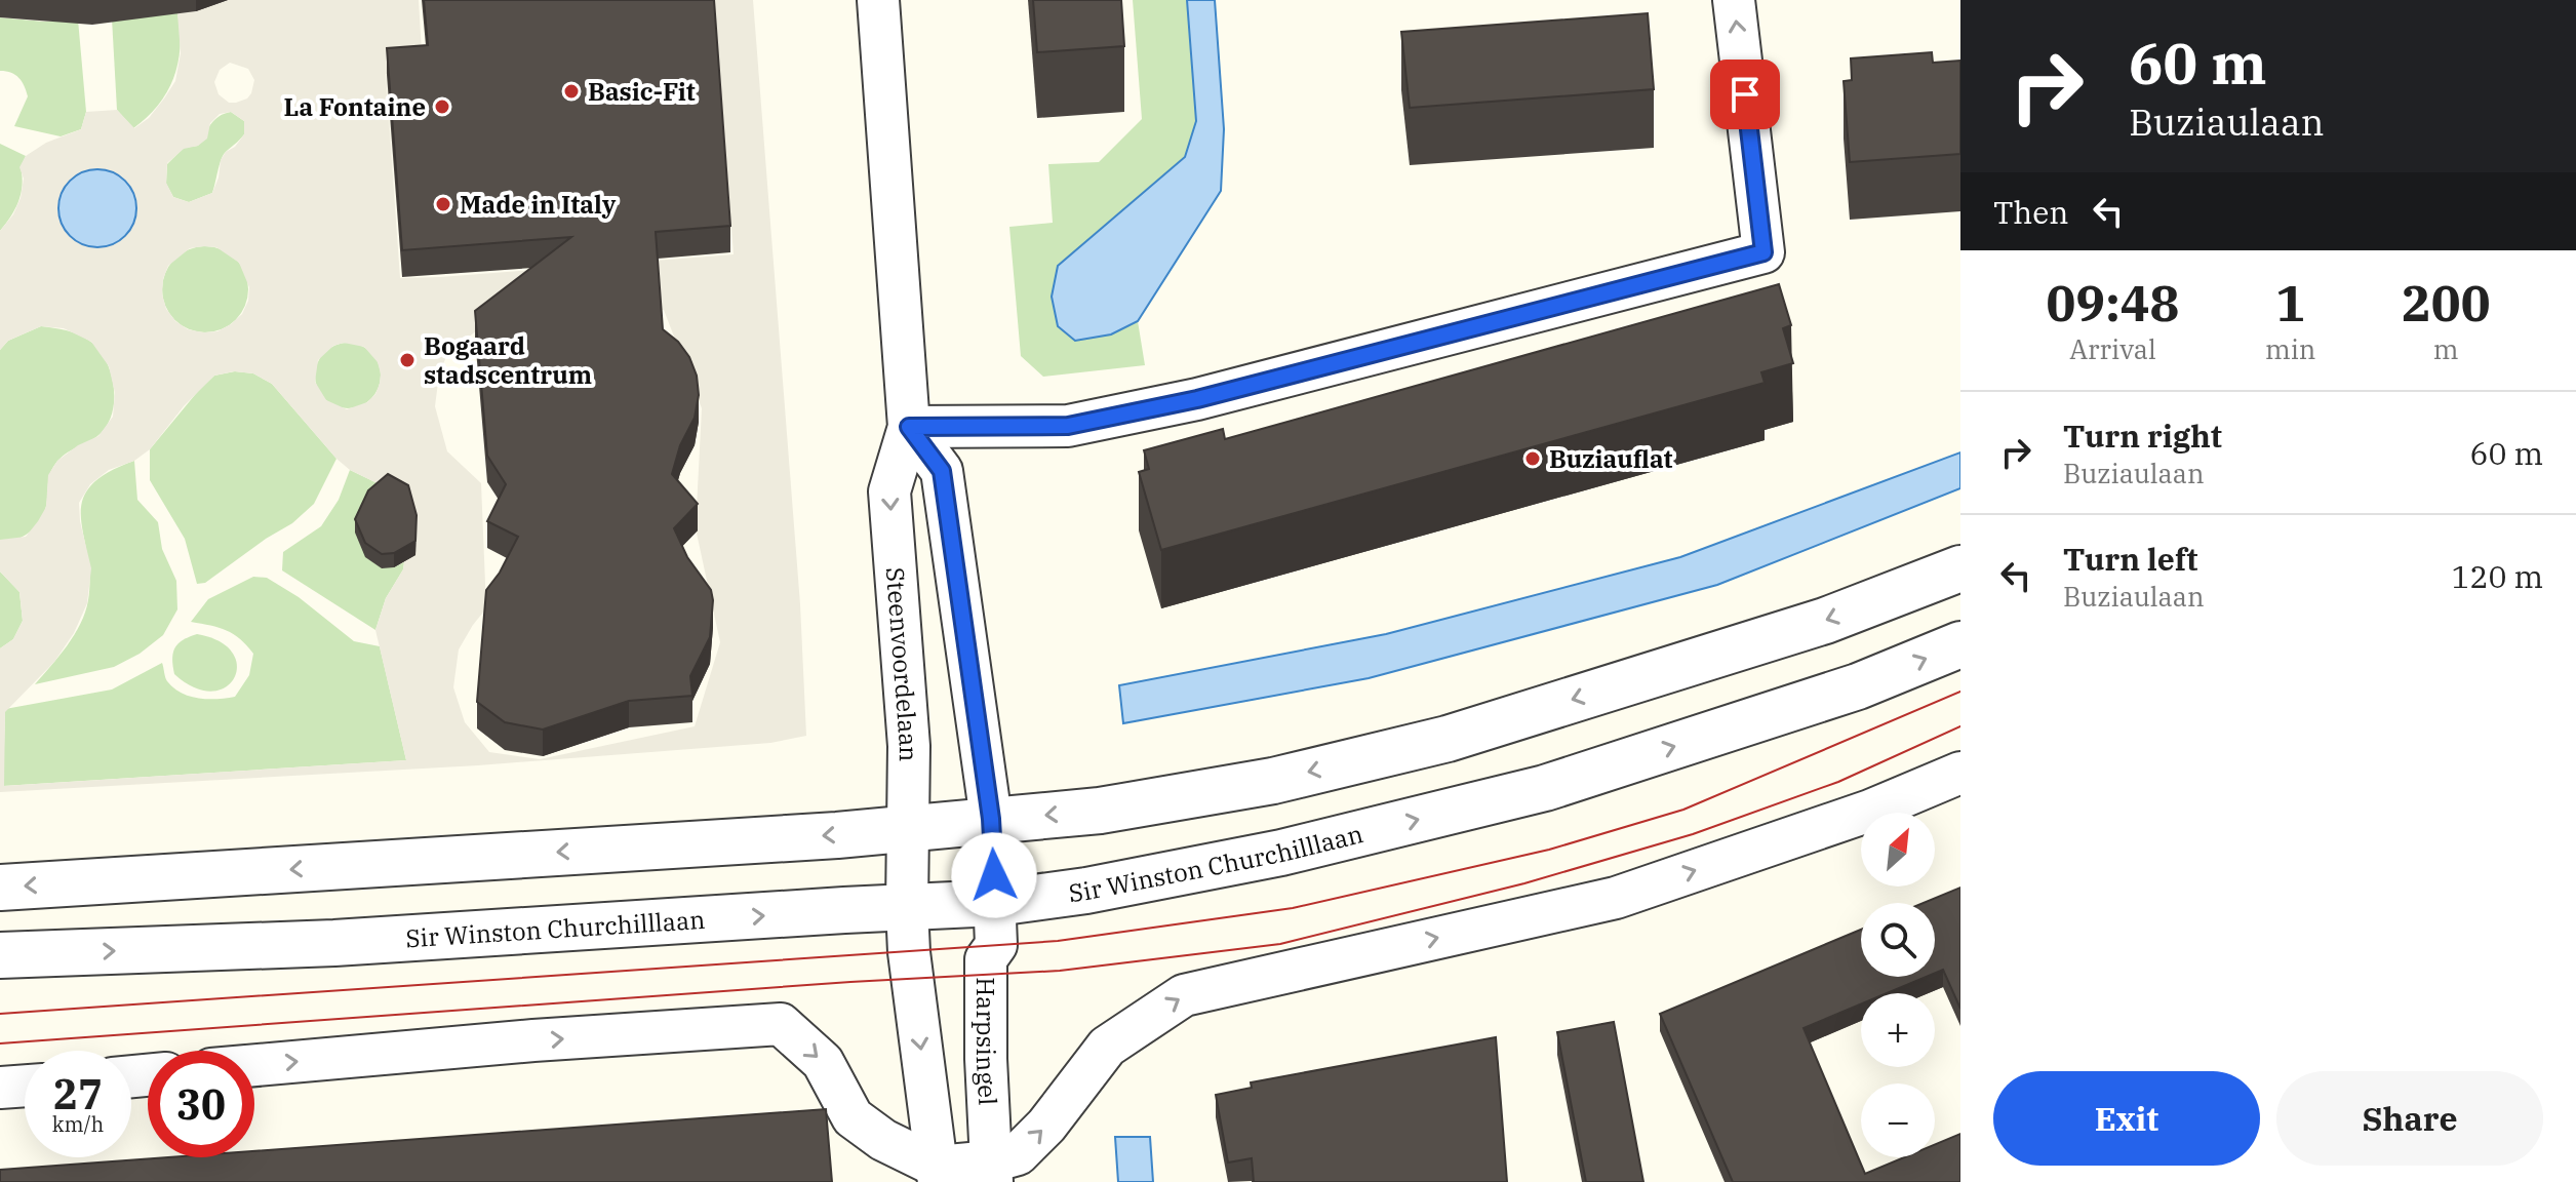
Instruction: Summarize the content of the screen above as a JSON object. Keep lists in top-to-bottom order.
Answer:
{
  "streets": {
    "street": ["Steenvoordelaan", "Sir Winston Churchilllaan", "Harpsingel"]
  },
  "crossings": [
    ["Steenvoordelaan", "Sir Winston Churchilllaan"],
    ["Sir Winston Churchilllaan", "Harpsingel"]
  ],
  "places": [
    "Basic-Fit",
    "La Fontaine",
    "Made in Italy",
    "Bogaard stadscentrum",
    "Buziauflat"
  ],
  "north": "top right",
  "page": {
    "turn": ["60 m", "Buziaulaan"],
    "then": "Then",
    "eta": [
      "09:48",
      "Arrival",
      "1",
      "min",
      "200",
      "m"
    ],
    "list": [
      {
        "name": "Turn right",
        "note": "Buziaulaan",
        "value": "60 m"
      },
      {
        "name": "Turn left",
        "note": "Buziaulaan",
        "value": "120 m"
      }
    ],
    "map_buttons": ["+", "−"],
    "speed": "27 km/h",
    "limit": "30",
    "buttons": ["Exit", "Share"]
  }
}
